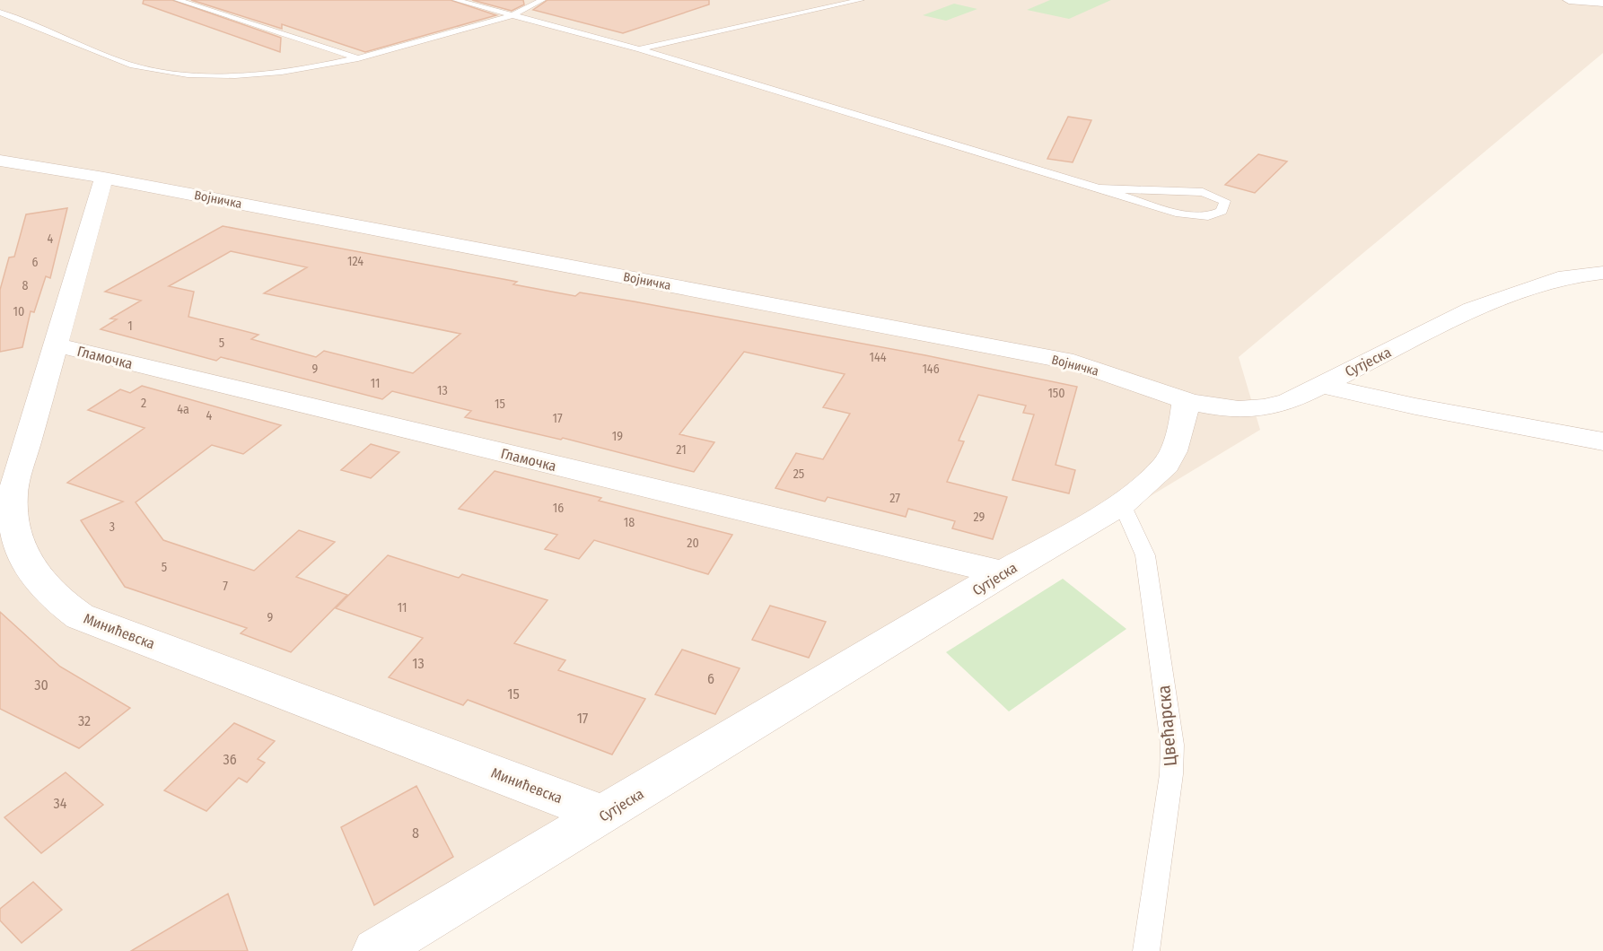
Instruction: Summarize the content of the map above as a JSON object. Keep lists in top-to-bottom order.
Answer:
{
  "streets": {
    "street": [
      "Војничка",
      "Гламочка",
      "Сутјеска",
      "Минићевска"
    ],
    "lane": ["Цвећарска"]
  },
  "crossings": [
    ["Војничка", "Сутјеска"],
    ["Војничка", "Минићевска"],
    ["Гламочка", "Сутјеска"],
    ["Гламочка", "Минићевска"],
    ["Сутјеска", "Минићевска"],
    ["Сутјеска", "Цвећарска"]
  ],
  "house_numbers": [
    "4",
    "124",
    "6",
    "8",
    "10",
    "1",
    "5",
    "144",
    "9",
    "146",
    "11",
    "13",
    "150",
    "2",
    "15",
    "4a",
    "4",
    "17",
    "19",
    "21",
    "25",
    "27",
    "16",
    "29",
    "18",
    "3",
    "20",
    "5",
    "7",
    "11",
    "9",
    "13",
    "6",
    "30",
    "15",
    "17",
    "32",
    "36",
    "34",
    "8"
  ]
}
